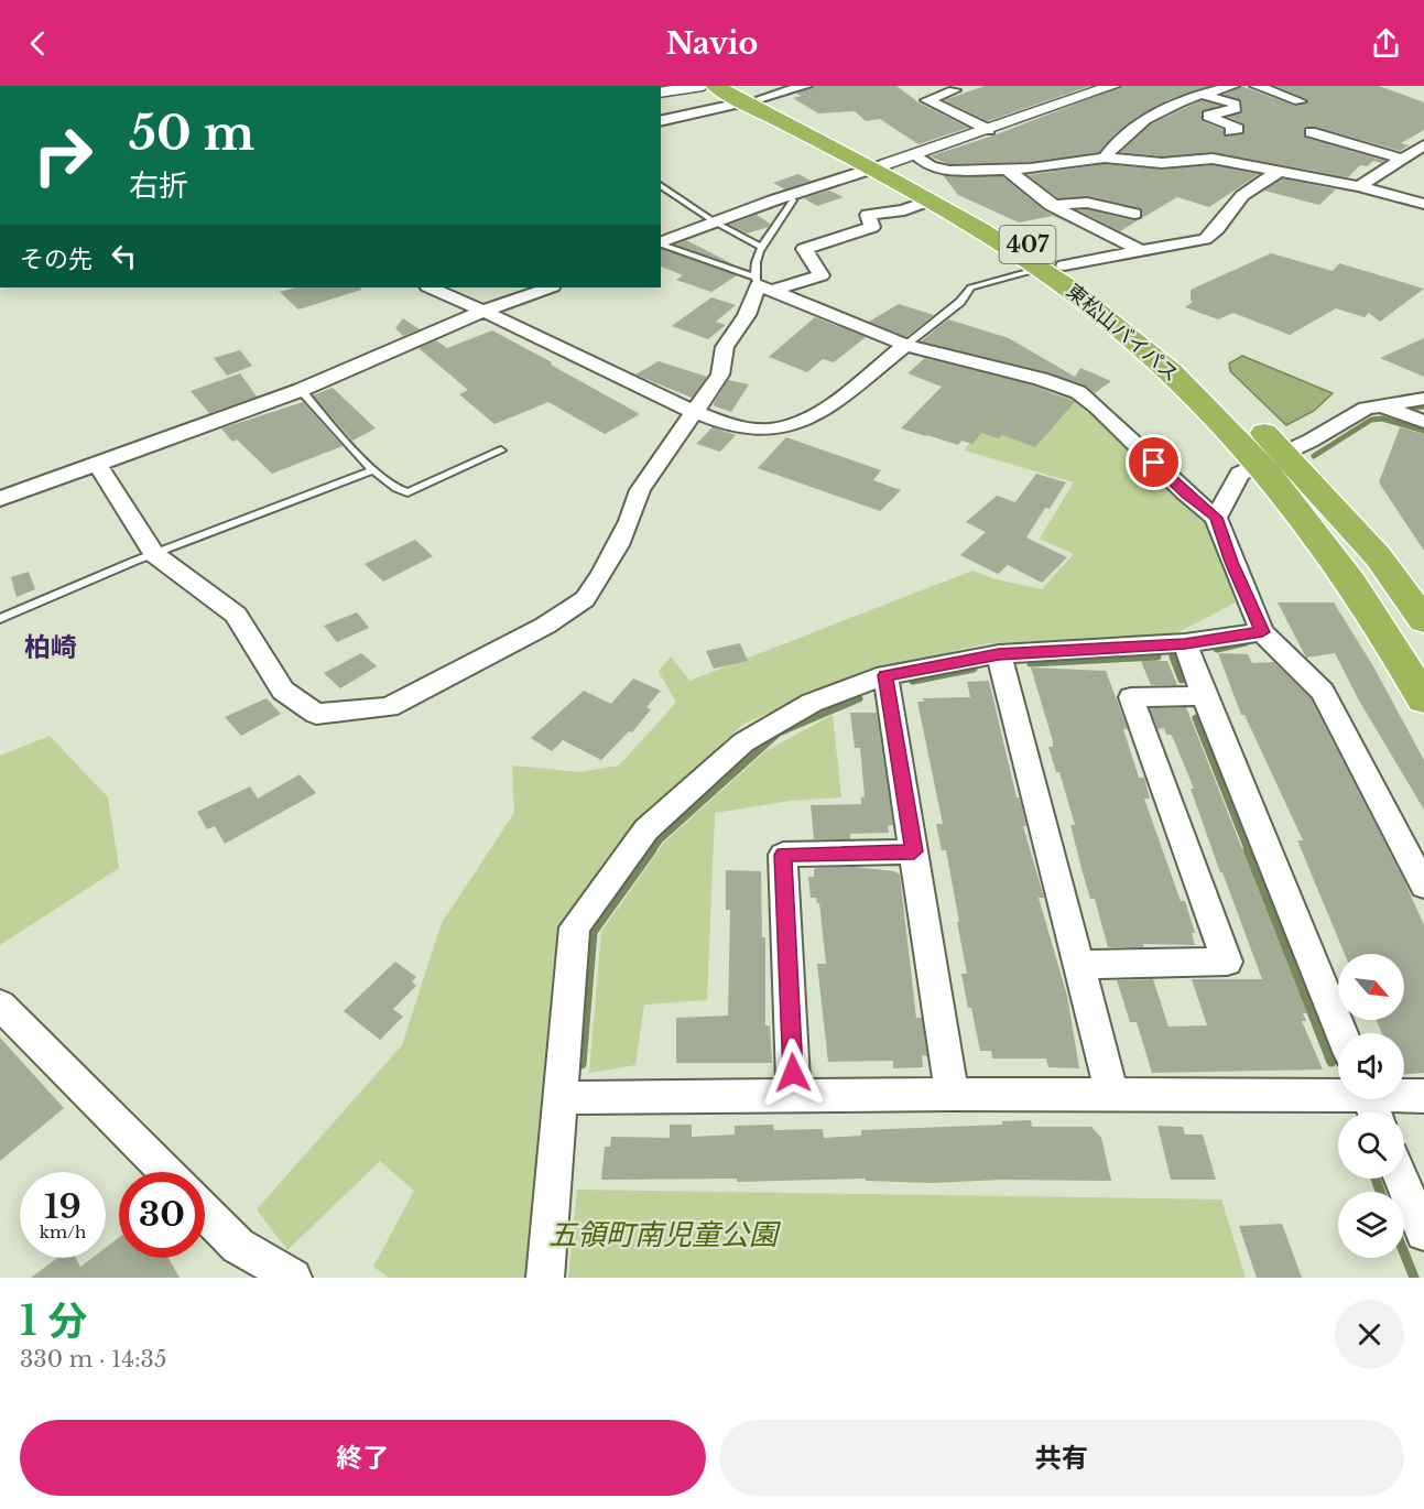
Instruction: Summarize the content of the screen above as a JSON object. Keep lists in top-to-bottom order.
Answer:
{
  "streets": {
    "highway": ["407", "東松山バイパス"]
  },
  "districts": ["柏崎"],
  "parks": ["五領町南児童公園"],
  "north": "bottom right",
  "page": {
    "header": "Navio",
    "turn": ["50 m", "右折"],
    "then": "その先",
    "speed": "19 km/h",
    "limit": "30",
    "heading": ["1 分", "330 m · 14:35"],
    "buttons": ["終了", "共有"]
  }
}
